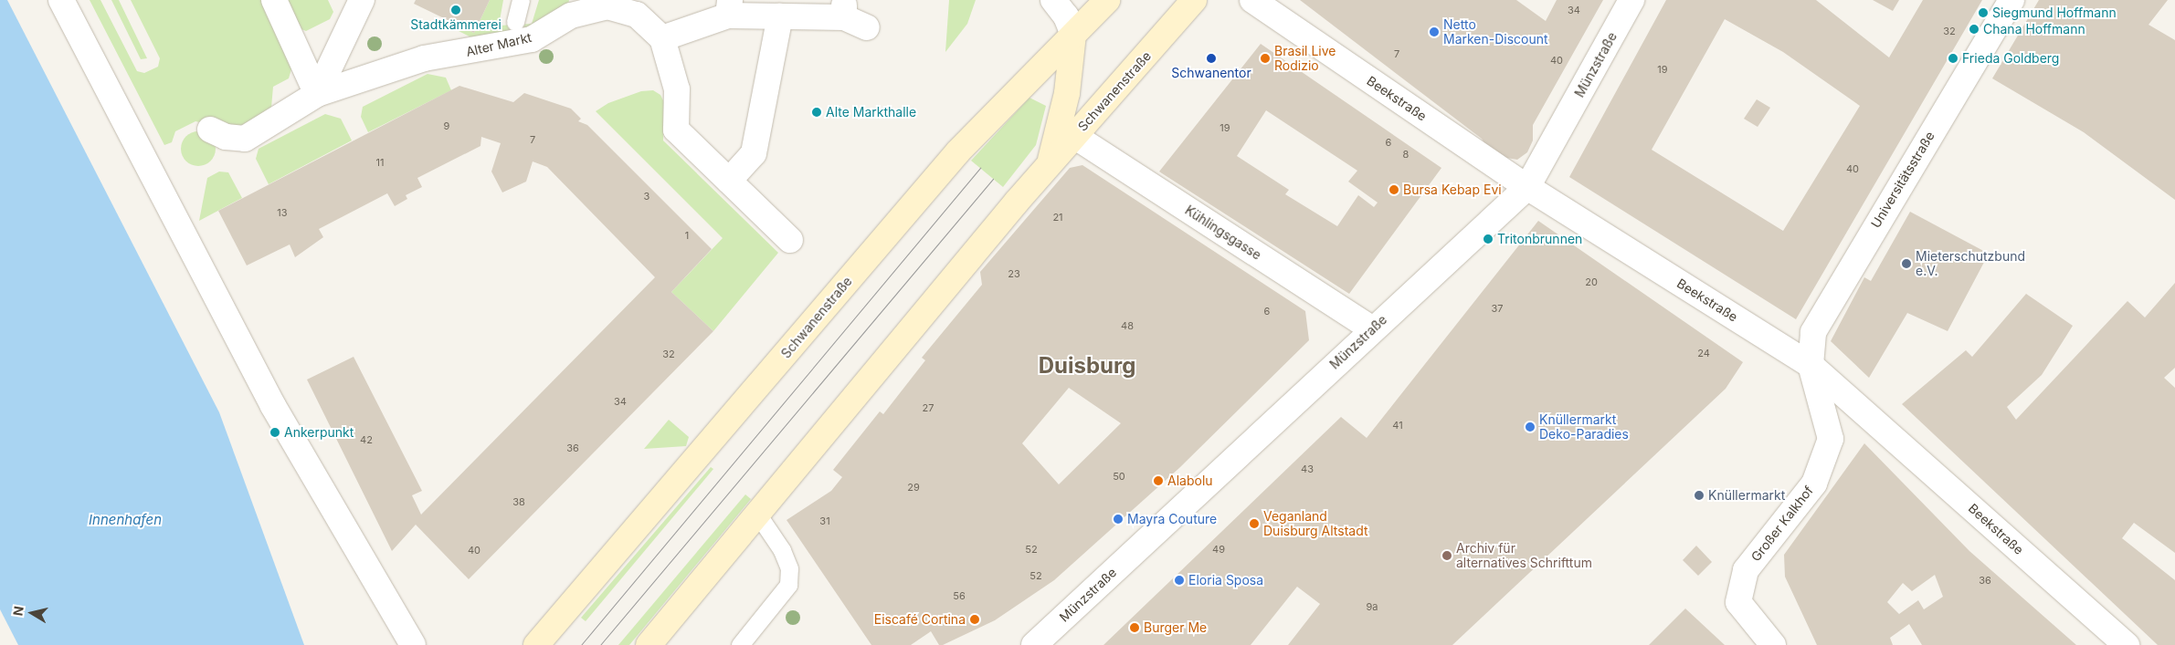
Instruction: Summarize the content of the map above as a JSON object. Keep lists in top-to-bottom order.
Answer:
{
  "streets": {
    "main road": ["Schwanenstraße"],
    "street": [
      "Alter Markt",
      "Münzstraße",
      "Beekstraße",
      "Universitätsstraße",
      "Kühlingsgasse",
      "Großer Kalkhof"
    ]
  },
  "crossings": [
    ["Münzstraße", "Beekstraße"],
    ["Münzstraße", "Kühlingsgasse"],
    ["Schwanenstraße", "Kühlingsgasse"],
    ["Beekstraße", "Universitätsstraße"],
    ["Beekstraße", "Großer Kalkhof"],
    ["Universitätsstraße", "Großer Kalkhof"]
  ],
  "districts": ["Duisburg"],
  "water": ["Innenhafen"],
  "places": [
    "Stadtkämmerei",
    "Siegmund Hoffmann",
    "Chana Hoffmann",
    "Netto Marken-Discount",
    "Schwanentor",
    "Brasil Live Rodizio",
    "Frieda Goldberg",
    "Alte Markthalle",
    "Bursa Kebap Evi",
    "Tritonbrunnen",
    "Mieterschutzbund e.V.",
    "Knüllermarkt Deko-Paradies",
    "Ankerpunkt",
    "Alabolu",
    "Knüllermarkt",
    "Mayra Couture",
    "Veganland Duisburg Altstadt",
    "Archiv für alternatives Schrifttum",
    "Eloria Sposa",
    "Eiscafé Cortina",
    "Burger Me"
  ],
  "house_numbers": [
    "34",
    "32",
    "7",
    "40",
    "19",
    "9",
    "19",
    "7",
    "6",
    "8",
    "11",
    "40",
    "3",
    "13",
    "21",
    "1",
    "23",
    "20",
    "37",
    "6",
    "48",
    "24",
    "32",
    "34",
    "27",
    "41",
    "42",
    "36",
    "43",
    "50",
    "29",
    "38",
    "31",
    "52",
    "49",
    "40",
    "52",
    "36",
    "56",
    "9a"
  ],
  "north": "left"
}
